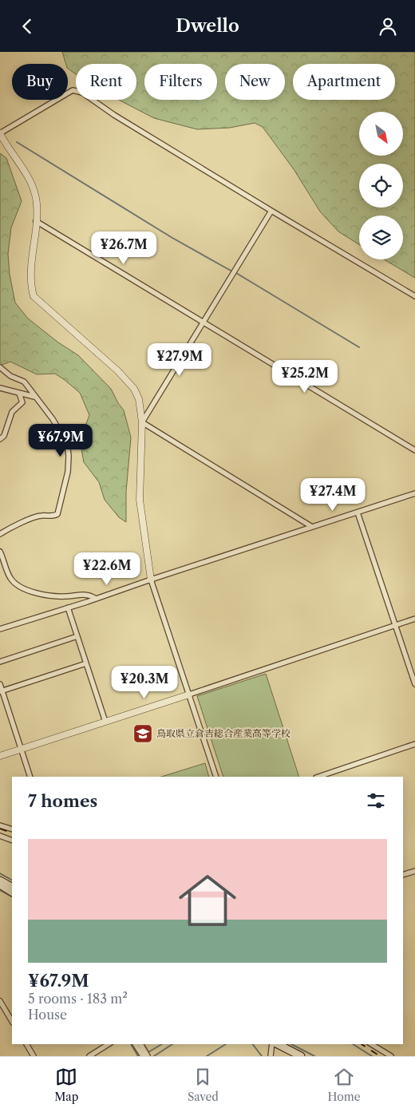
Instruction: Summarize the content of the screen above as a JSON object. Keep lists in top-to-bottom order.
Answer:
{
  "places": {
    "school or university": ["鳥取県立倉吉総合産業高等学校"]
  },
  "north": "bottom right",
  "page": {
    "header": "Dwello",
    "chip": [
      "Buy",
      "Rent",
      "Filters",
      "New",
      "Apartment"
    ],
    "price": [
      "¥26.7M",
      "¥27.9M",
      "¥25.2M",
      "¥67.9M",
      "¥27.4M",
      "¥22.6M",
      "¥20.3M"
    ],
    "heading": "7 homes",
    "list": [
      {
        "name": "¥67.9M",
        "note": "5 rooms · 183 m² · House"
      }
    ],
    "tabs": ["Map", "Saved", "Home"]
  }
}
